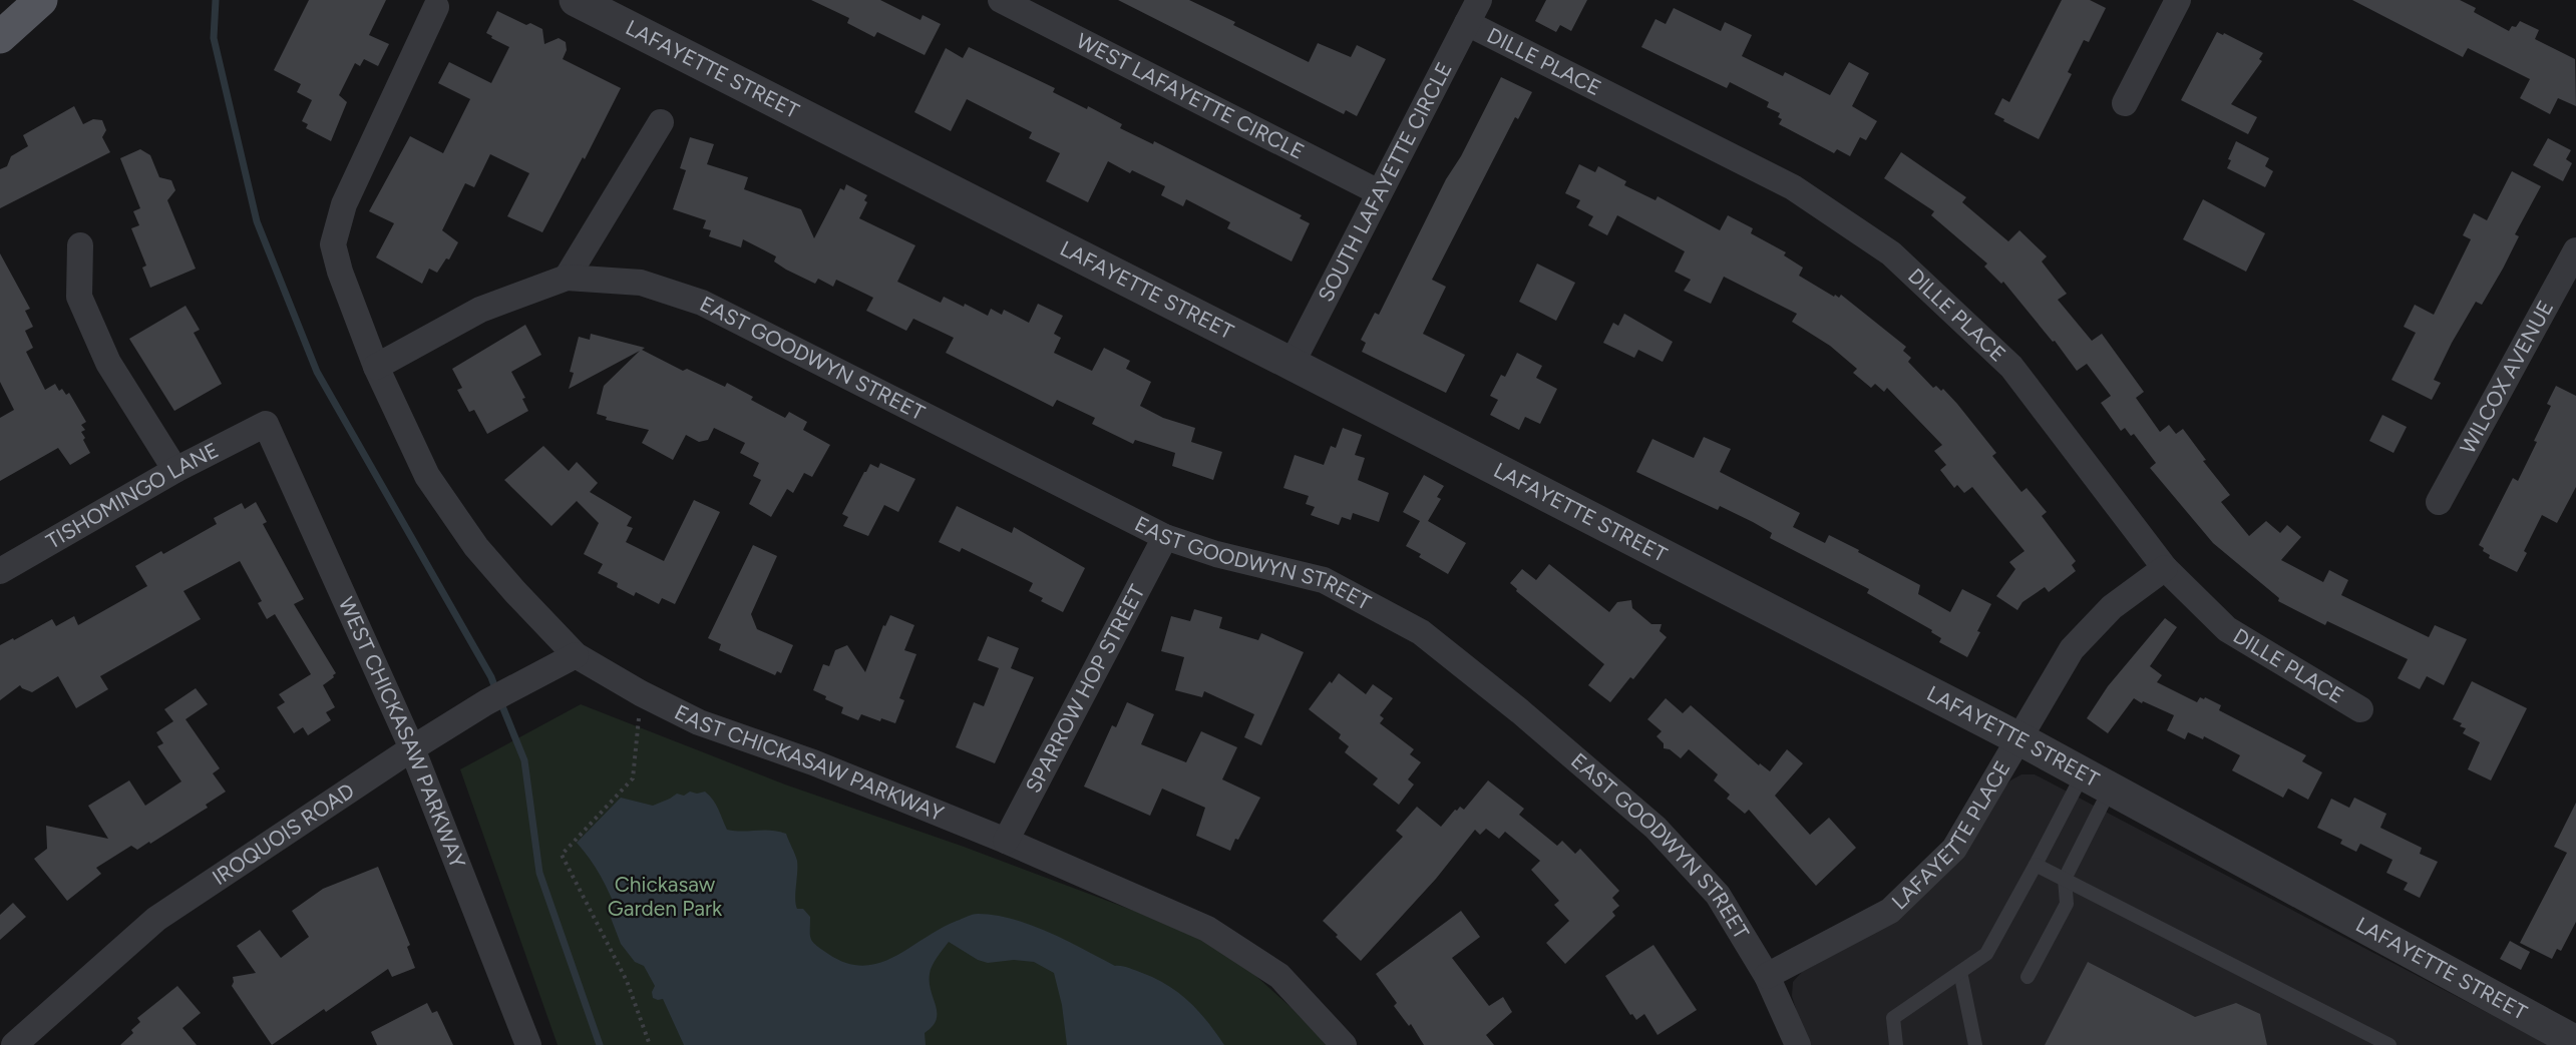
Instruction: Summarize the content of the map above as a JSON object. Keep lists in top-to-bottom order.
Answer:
{
  "streets": {
    "street": [
      "DILLE PLACE",
      "LAFAYETTE STREET",
      "WEST LAFAYETTE CIRCLE",
      "SOUTH LAFAYETTE CIRCLE",
      "EAST GOODWYN STREET",
      "WILCOX AVENUE",
      "TISHOMINGO LANE",
      "SPARROW HOP STREET",
      "WEST CHICKASAW PARKWAY",
      "EAST CHICKASAW PARKWAY",
      "LAFAYETTE PLACE",
      "IROQUOIS ROAD"
    ]
  },
  "crossings": [
    ["DILLE PLACE", "SOUTH LAFAYETTE CIRCLE"],
    ["DILLE PLACE", "LAFAYETTE PLACE"],
    ["LAFAYETTE STREET", "SOUTH LAFAYETTE CIRCLE"],
    ["LAFAYETTE STREET", "LAFAYETTE PLACE"],
    ["WEST LAFAYETTE CIRCLE", "SOUTH LAFAYETTE CIRCLE"],
    ["EAST GOODWYN STREET", "SPARROW HOP STREET"],
    ["EAST GOODWYN STREET", "LAFAYETTE PLACE"],
    ["TISHOMINGO LANE", "WEST CHICKASAW PARKWAY"],
    ["SPARROW HOP STREET", "EAST CHICKASAW PARKWAY"],
    ["WEST CHICKASAW PARKWAY", "IROQUOIS ROAD"],
    ["EAST CHICKASAW PARKWAY", "IROQUOIS ROAD"]
  ],
  "parks": ["Chickasaw Garden Park"]
}
